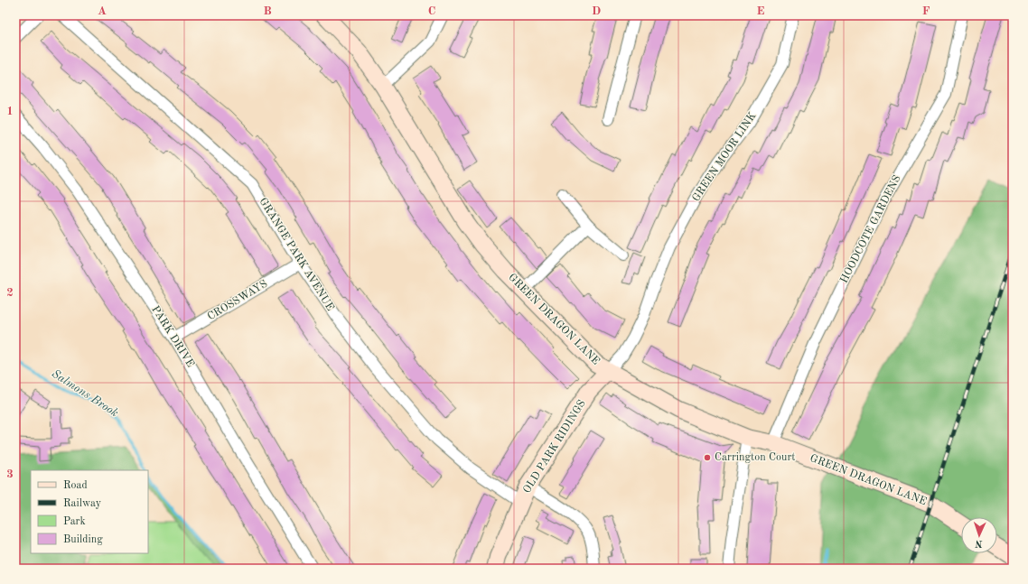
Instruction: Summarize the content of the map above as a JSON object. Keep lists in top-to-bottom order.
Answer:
{
  "streets": {
    "street": [
      "GREEN MOOR LINK",
      "HOODCOTE GARDENS",
      "GRANGE PARK AVENUE",
      "CROSSWAYS",
      "GREEN DRAGON LANE",
      "PARK DRIVE",
      "OLD PARK RIDINGS"
    ]
  },
  "crossings": [
    ["GREEN MOOR LINK", "GREEN DRAGON LANE"],
    ["GREEN MOOR LINK", "OLD PARK RIDINGS"],
    ["HOODCOTE GARDENS", "GREEN DRAGON LANE"],
    ["GRANGE PARK AVENUE", "CROSSWAYS"],
    ["GRANGE PARK AVENUE", "OLD PARK RIDINGS"],
    ["CROSSWAYS", "PARK DRIVE"],
    ["GREEN DRAGON LANE", "OLD PARK RIDINGS"]
  ],
  "water": ["Salmons Brook"],
  "places": ["Carrington Court"],
  "legend": [
    "Road",
    "Railway",
    "Park",
    "Building"
  ],
  "north": "bottom",
  "grid": {
    "columns": [
      "A",
      "B",
      "C",
      "D",
      "E",
      "F"
    ],
    "rows": ["1", "2", "3"]
  }
}
